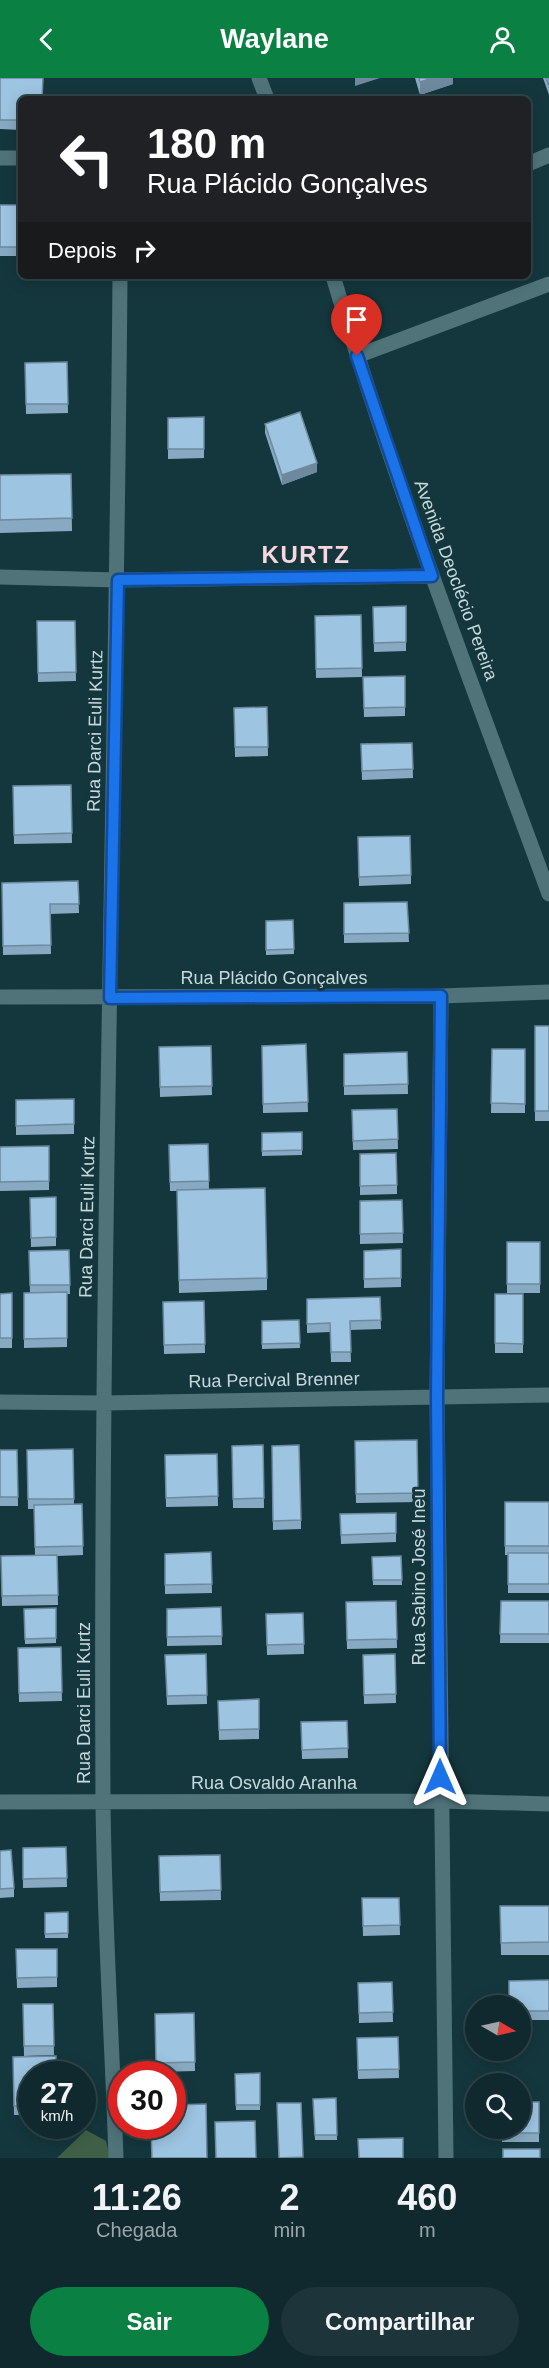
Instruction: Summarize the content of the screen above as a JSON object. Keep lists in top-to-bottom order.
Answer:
{
  "streets": {
    "street": [
      "Avenida Deoclécio Pereira",
      "Rua Darci Euli Kurtz",
      "Rua Plácido Gonçalves",
      "Rua Percival Brenner",
      "Rua Sabino José Ineu",
      "Rua Osvaldo Aranha"
    ]
  },
  "crossings": [
    ["Rua Darci Euli Kurtz", "Rua Plácido Gonçalves"],
    ["Rua Darci Euli Kurtz", "Rua Percival Brenner"],
    ["Rua Darci Euli Kurtz", "Rua Osvaldo Aranha"],
    ["Rua Plácido Gonçalves", "Rua Sabino José Ineu"],
    ["Rua Percival Brenner", "Rua Sabino José Ineu"],
    ["Rua Sabino José Ineu", "Rua Osvaldo Aranha"]
  ],
  "districts": ["KURTZ"],
  "north": "right",
  "page": {
    "header": "Waylane",
    "turn": ["180 m", "Rua Plácido Gonçalves"],
    "then": "Depois",
    "speed": "27 km/h",
    "limit": "30",
    "eta": [
      "11:26",
      "Chegada",
      "2",
      "min",
      "460",
      "m"
    ],
    "buttons": ["Sair", "Compartilhar"]
  }
}
